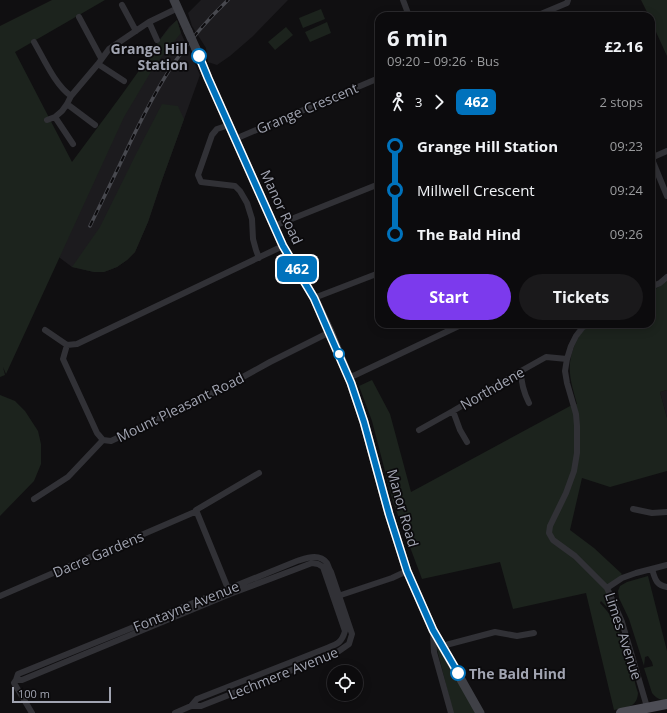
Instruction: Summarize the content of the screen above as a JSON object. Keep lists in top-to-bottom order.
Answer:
{
  "streets": {
    "main road": ["Manor Road"],
    "street": [
      "Grange Crescent",
      "Northdene",
      "Mount Pleasant Road",
      "Dacre Gardens",
      "Fontayne Avenue",
      "Limes Avenue",
      "Lechmere Avenue"
    ]
  },
  "crossings": [
    ["Grange Crescent", "Manor Road"],
    ["Manor Road", "Mount Pleasant Road"],
    ["Fontayne Avenue", "Lechmere Avenue"]
  ],
  "places": ["Grange Hill Station", "The Bald Hind"],
  "lines": ["bus line 462"],
  "scale_bar": "100 m",
  "page": {
    "on_map": "462",
    "heading": ["6 min", "09:20 – 09:26 · Bus", "£2.16"],
    "legs": ["3", "462", "2 stops"],
    "list": [
      {
        "name": "Grange Hill Station",
        "value": "09:23"
      },
      {
        "name": "Millwell Crescent",
        "value": "09:24"
      },
      {
        "name": "The Bald Hind",
        "value": "09:26"
      }
    ],
    "buttons": ["Start", "Tickets"],
    "scale": "100 m"
  }
}
